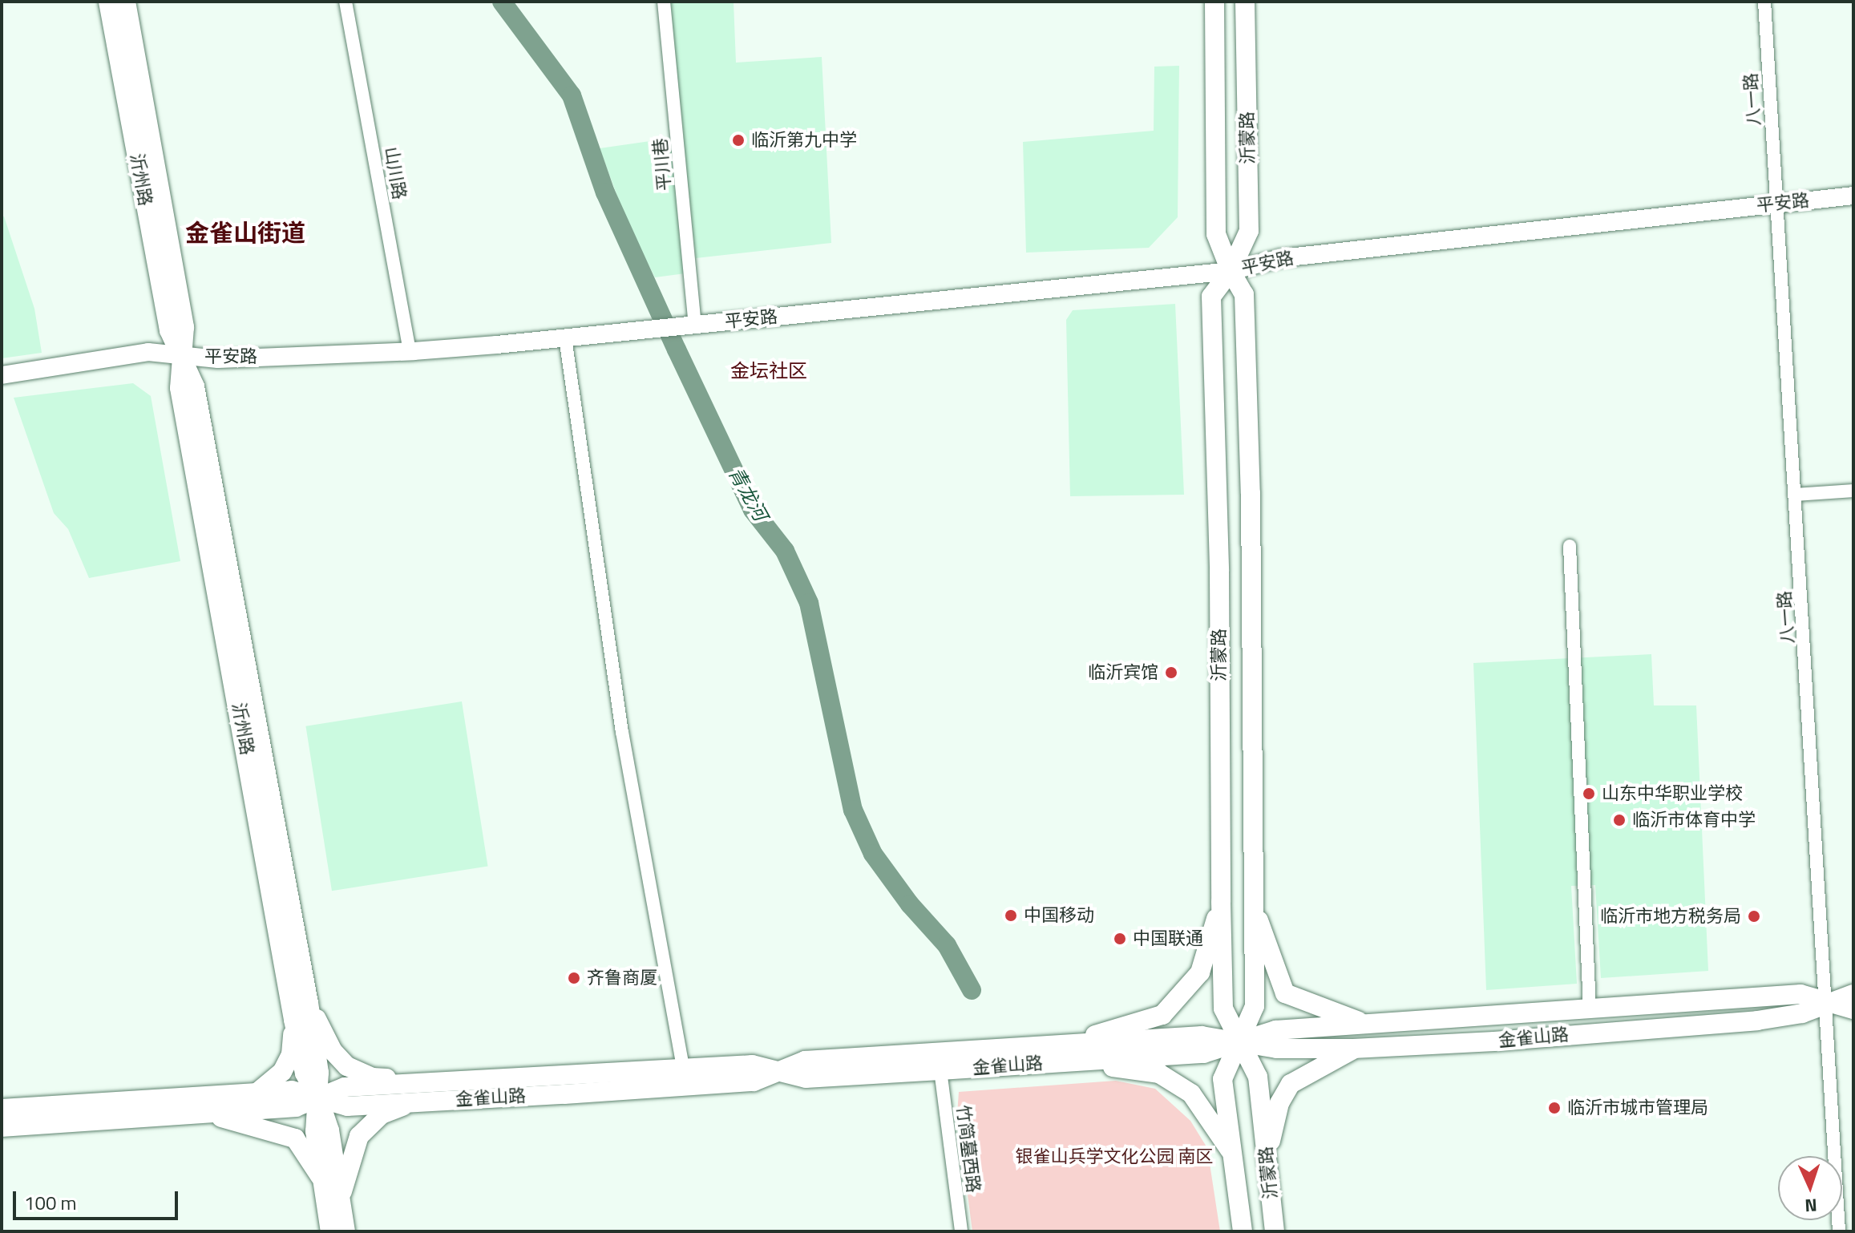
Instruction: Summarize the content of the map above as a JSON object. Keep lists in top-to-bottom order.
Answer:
{
  "streets": {
    "main road": [
      "沂蒙路",
      "沂州路",
      "平安路",
      "金雀山路"
    ],
    "street": [
      "八一路",
      "平川巷",
      "山川路",
      "竹简墓西路"
    ]
  },
  "crossings": [
    ["八一路", "平安路"],
    ["八一路", "金雀山路"],
    ["沂蒙路", "平安路"],
    ["沂蒙路", "金雀山路"],
    ["平川巷", "平安路"],
    ["山川路", "平安路"],
    ["沂州路", "平安路"],
    ["沂州路", "金雀山路"],
    ["金雀山路", "竹简墓西路"]
  ],
  "districts": ["金雀山街道", "金坛社区"],
  "water": ["青龙河"],
  "parks": ["银雀山兵学文化公园 南区"],
  "places": [
    "临沂第九中学",
    "临沂宾馆",
    "山东中华职业学校",
    "临沂市体育中学",
    "中国移动",
    "临沂市地方税务局",
    "中国联通",
    "齐鲁商厦",
    "临沂市城市管理局"
  ],
  "scale_bar": "100 m",
  "north": "bottom"
}
